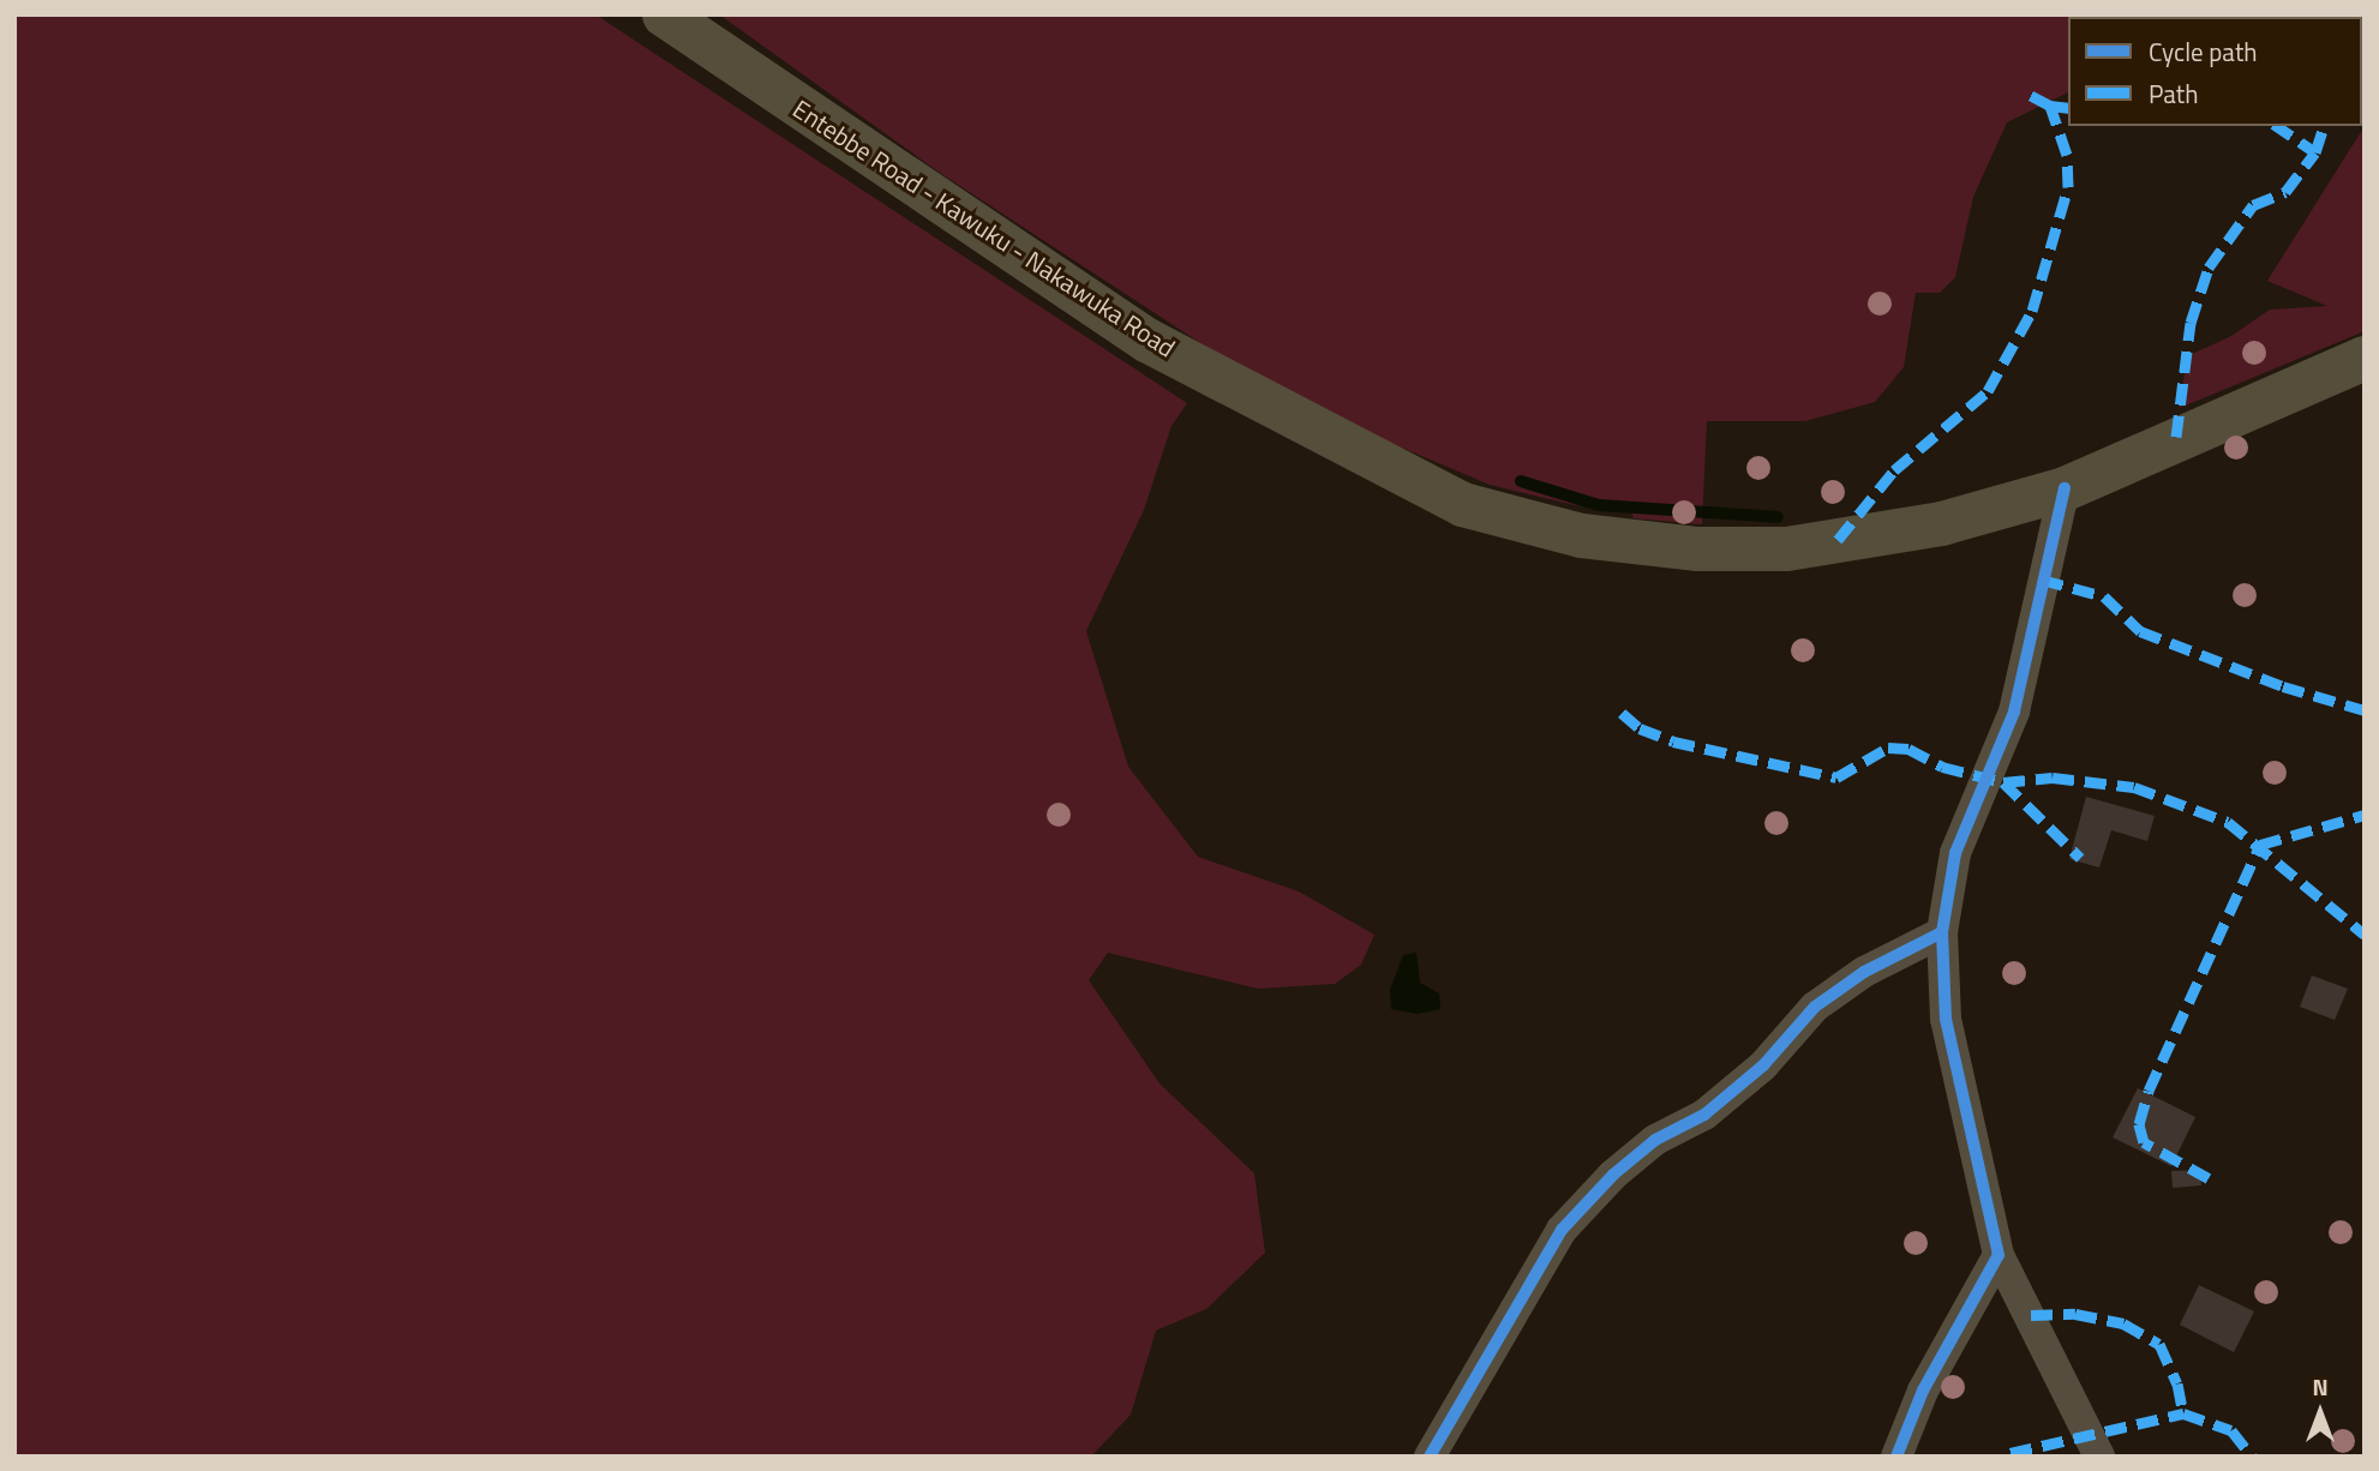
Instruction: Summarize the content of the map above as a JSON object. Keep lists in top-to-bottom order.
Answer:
{
  "streets": {
    "main road": ["Entebbe Road - Kawuku - Nakawuka Road"]
  },
  "legend": ["Cycle path", "Path"],
  "north": "top"
}
